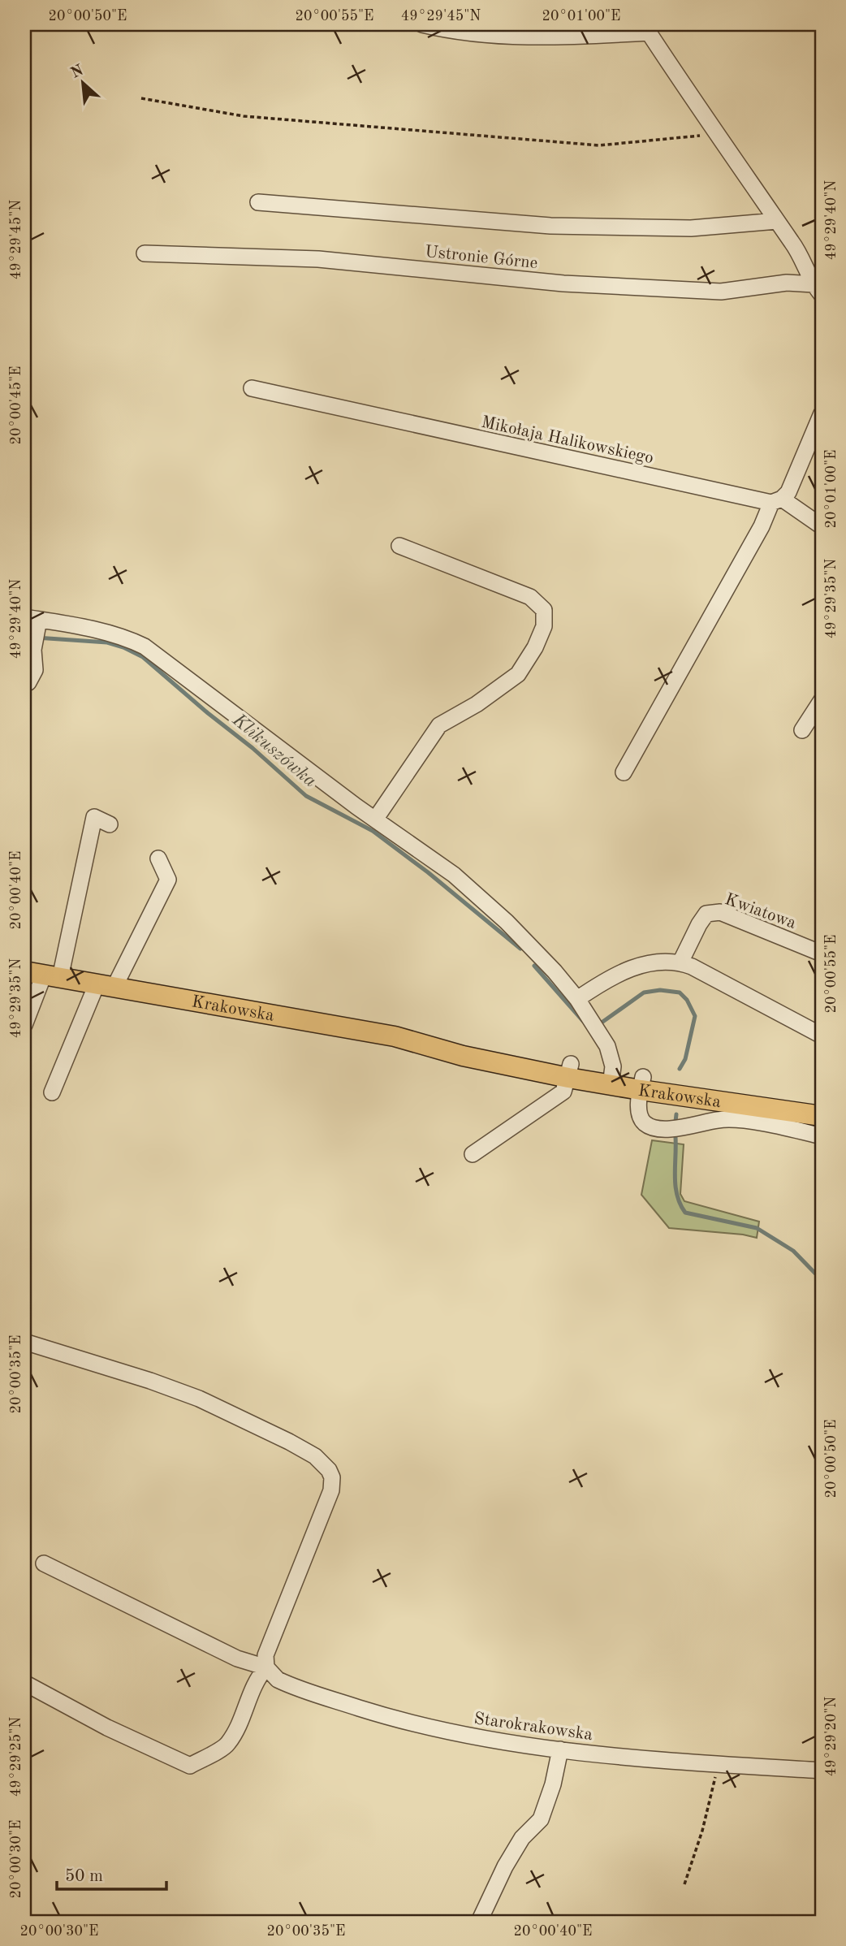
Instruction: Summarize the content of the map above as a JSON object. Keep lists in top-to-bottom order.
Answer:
{
  "streets": {
    "main road": ["Krakowska"],
    "street": [
      "Ustronie Górne",
      "Mikołaja Halikowskiego",
      "Kwiatowa",
      "Starokrakowska"
    ]
  },
  "water": ["Klikuszówka"],
  "scale_bar": "50 m",
  "north": "top left",
  "coordinates": [
    "20°00'50\"E",
    "20°00'55\"E",
    "49°29'45\"N",
    "20°01'00\"E",
    "49°29'40\"N",
    "20°00'45\"E",
    "49°29'35\"N",
    "20°00'40\"E",
    "20°00'35\"E",
    "49°29'20\"N",
    "49°29'25\"N",
    "20°00'30\"E"
  ]
}
